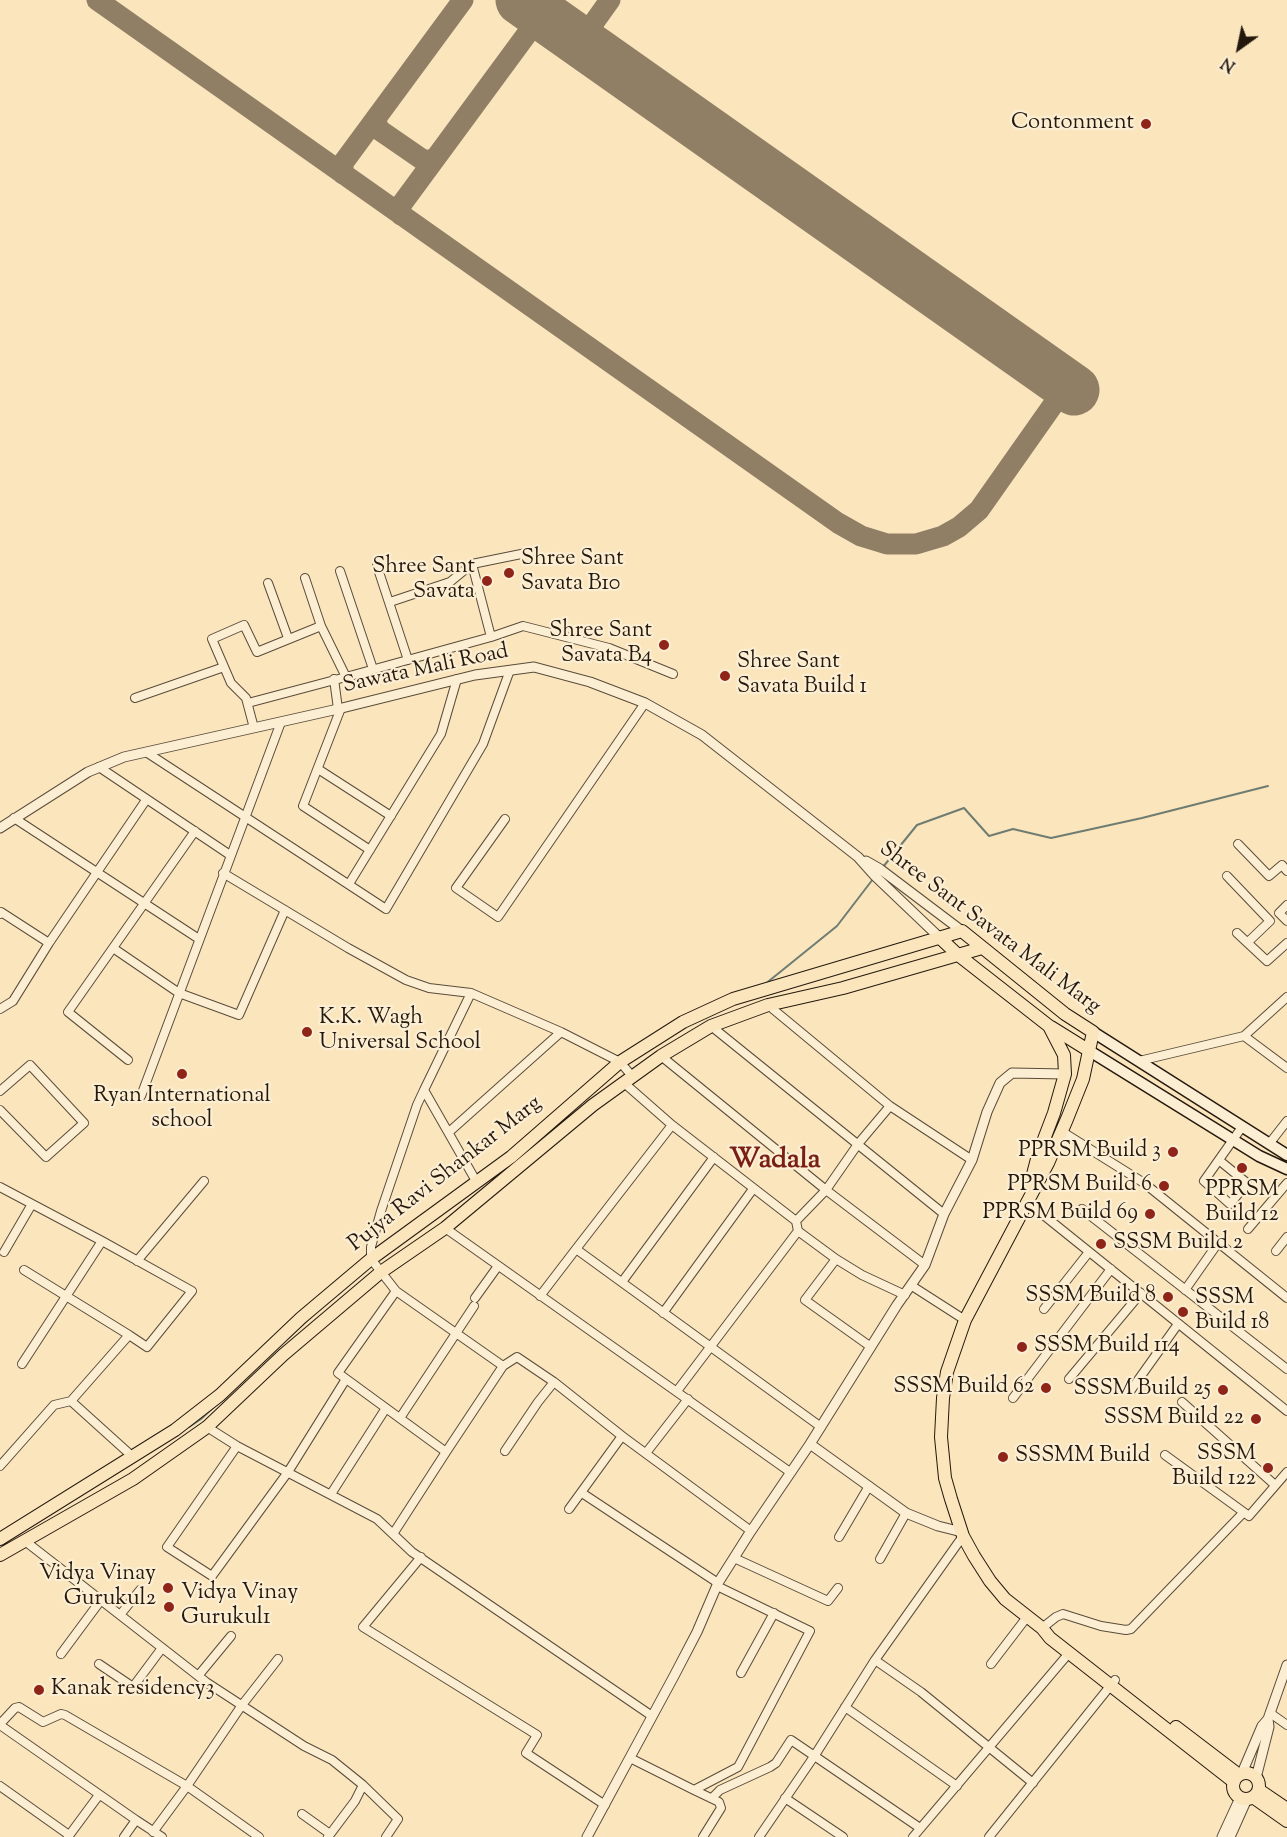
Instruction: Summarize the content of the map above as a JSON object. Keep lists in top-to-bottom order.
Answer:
{
  "streets": {
    "main road": ["Shree Sant Savata Mali Marg", "Pujya Ravi Shankar Marg"],
    "street": ["Sawata Mali Road"]
  },
  "crossings": [
    ["Sawata Mali Road", "Shree Sant Savata Mali Marg"],
    ["Sawata Mali Road", "Pujya Ravi Shankar Marg"],
    ["Shree Sant Savata Mali Marg", "Pujya Ravi Shankar Marg"]
  ],
  "districts": ["Wadala"],
  "places": [
    "Contonment",
    "Shree Sant Savata B10",
    "Shree Sant Savata",
    "Shree Sant Savata B4",
    "Shree Sant Savata Build 1",
    "K.K. Wagh Universal School",
    "Ryan International school",
    "PPRSM Build 3",
    "PPRSM Build 12",
    "PPRSM Build 6",
    "PPRSM Build 69",
    "SSSM Build 2",
    "SSSM Build 8",
    "SSSM Build 18",
    "SSSM Build 114",
    "SSSM Build 62",
    "SSSM Build 25",
    "SSSM Build 22",
    "SSSMM Build",
    "SSSM Build 122",
    "Vidya Vinay Gurukul2",
    "Vidya Vinay Gurukul1",
    "Kanak residency3"
  ],
  "north": "bottom left"
}
